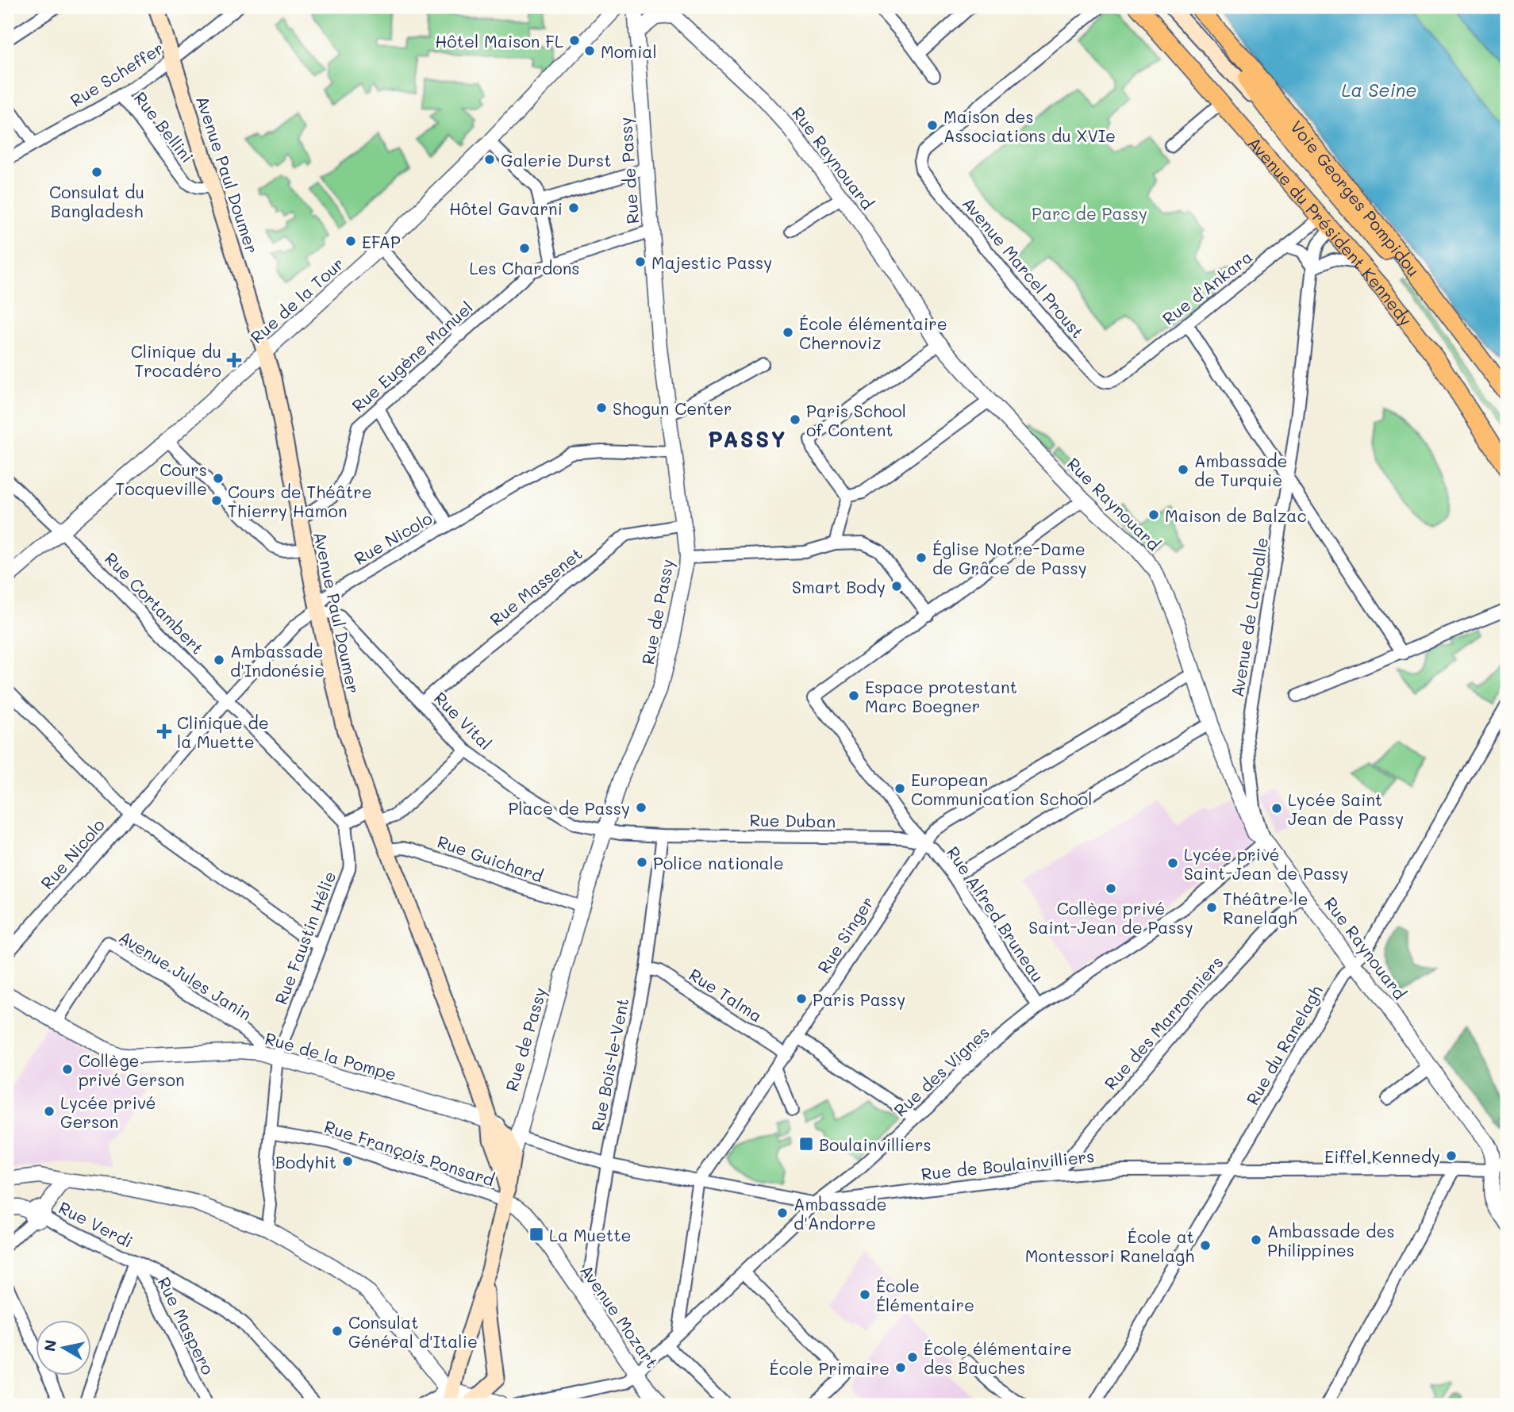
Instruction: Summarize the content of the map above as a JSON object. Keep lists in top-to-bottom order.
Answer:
{
  "streets": {
    "main road": ["Avenue Paul Doumer", "Voie Georges Pompidou", "Avenue du Président Kennedy"],
    "street": [
      "Rue Scheffer",
      "Rue Bellini",
      "Rue Raynouard",
      "Rue de Passy",
      "Avenue Marcel Proust",
      "Rue d'Ankara",
      "Rue de la Tour",
      "Rue Eugène Manuel",
      "Rue Nicolo",
      "Rue Massenet",
      "Rue Cortambert",
      "Avenue de Lamballe",
      "Rue Vital",
      "Rue Duban",
      "Rue Guichard",
      "Rue Alfred Bruneau",
      "Rue Singer",
      "Rue Faustin Hélie",
      "Avenue Jules Janin",
      "Rue Talma",
      "Rue des Marronniers",
      "Rue du Ranelagh",
      "Rue de la Pompe",
      "Rue Bois-le-Vent",
      "Rue des Vignes",
      "Rue François Ponsard",
      "Rue de Boulainvilliers",
      "Rue Verdi",
      "Avenue Mozart",
      "Rue Maspero"
    ]
  },
  "crossings": [
    ["Rue Scheffer", "Rue Bellini"],
    ["Rue Scheffer", "Avenue Paul Doumer"],
    ["Rue Bellini", "Avenue Paul Doumer"],
    ["Rue Raynouard", "Avenue de Lamballe"],
    ["Rue Raynouard", "Rue Singer"],
    ["Rue Raynouard", "Rue des Marronniers"],
    ["Rue Raynouard", "Rue du Ranelagh"],
    ["Rue Raynouard", "Rue des Vignes"],
    ["Rue Raynouard", "Rue de Boulainvilliers"],
    ["Rue de Passy", "Rue Eugène Manuel"],
    ["Rue de Passy", "Rue Nicolo"],
    ["Rue de Passy", "Rue Massenet"],
    ["Rue de Passy", "Rue Vital"],
    ["Rue de Passy", "Rue Guichard"],
    ["Rue de Passy", "Rue de Boulainvilliers"],
    ["Avenue Paul Doumer", "Rue de la Tour"],
    ["Avenue Paul Doumer", "Rue Eugène Manuel"],
    ["Avenue Paul Doumer", "Rue Nicolo"],
    ["Avenue Paul Doumer", "Rue Vital"],
    ["Avenue Paul Doumer", "Rue Guichard"],
    ["Avenue Paul Doumer", "Rue de la Pompe"],
    ["Avenue du Président Kennedy", "Rue d'Ankara"],
    ["Avenue du Président Kennedy", "Avenue de Lamballe"],
    ["Avenue Marcel Proust", "Rue d'Ankara"],
    ["Rue d'Ankara", "Avenue de Lamballe"],
    ["Rue de la Tour", "Rue Cortambert"],
    ["Rue Nicolo", "Rue Cortambert"],
    ["Rue Nicolo", "Rue Vital"],
    ["Rue Massenet", "Rue Vital"],
    ["Rue Cortambert", "Rue Faustin Hélie"],
    ["Rue Duban", "Rue Alfred Bruneau"],
    ["Rue Duban", "Rue Singer"],
    ["Rue Duban", "Rue Bois-le-Vent"],
    ["Rue Alfred Bruneau", "Rue Singer"],
    ["Rue Alfred Bruneau", "Rue des Vignes"],
    ["Rue Singer", "Rue Talma"],
    ["Rue Singer", "Rue des Vignes"],
    ["Rue Singer", "Rue de Boulainvilliers"],
    ["Rue Faustin Hélie", "Rue de la Pompe"],
    ["Rue Faustin Hélie", "Rue François Ponsard"],
    ["Avenue Jules Janin", "Rue de la Pompe"],
    ["Rue Talma", "Rue Bois-le-Vent"],
    ["Rue des Marronniers", "Rue de Boulainvilliers"],
    ["Rue du Ranelagh", "Rue de Boulainvilliers"],
    ["Rue Bois-le-Vent", "Rue de Boulainvilliers"],
    ["Rue Bois-le-Vent", "Avenue Mozart"],
    ["Rue des Vignes", "Rue de Boulainvilliers"],
    ["Rue des Vignes", "Avenue Mozart"],
    ["Rue François Ponsard", "Avenue Mozart"],
    ["Rue Verdi", "Rue Maspero"]
  ],
  "districts": ["PASSY"],
  "water": ["La Seine"],
  "parks": ["Parc de Passy"],
  "places": {
    "other": [
      "Hôtel Maison FL",
      "Momial",
      "Maison des Associations du XVIe",
      "Galerie Durst",
      "Consulat du Bangladesh",
      "Hôtel Gavarni",
      "EFAP",
      "Les Chardons",
      "Majestic Passy",
      "École élémentaire Chernoviz",
      "Shogun Center",
      "Paris School of Content",
      "Ambassade de Turquie",
      "Cours Tocqueville",
      "Cours de Théâtre Thierry Hamon",
      "Maison de Balzac",
      "Église Notre-Dame de Grâce de Passy",
      "Smart Body",
      "Ambassade d'Indonésie",
      "Espace protestant Marc Boegner",
      "European Communication School",
      "Place de Passy",
      "Lycée Saint Jean de Passy",
      "Police nationale",
      "Lycée privé Saint-Jean de Passy",
      "Collège privé Saint-Jean de Passy",
      "Théâtre le Ranelagh",
      "Paris Passy",
      "Collège privé Gerson",
      "Lycée privé Gerson",
      "Eiffel Kennedy",
      "Bodyhit",
      "Ambassade d'Andorre",
      "Ambassade des Philippines",
      "École at Montessori Ranelagh",
      "École Élémentaire",
      "Consulat Général d'Italie",
      "École élémentaire des Bauches",
      "École Primaire"
    ],
    "health": ["Clinique du Trocadéro", "Clinique de la Muette"],
    "transit": ["Boulainvilliers", "La Muette"]
  },
  "north": "left"
}
